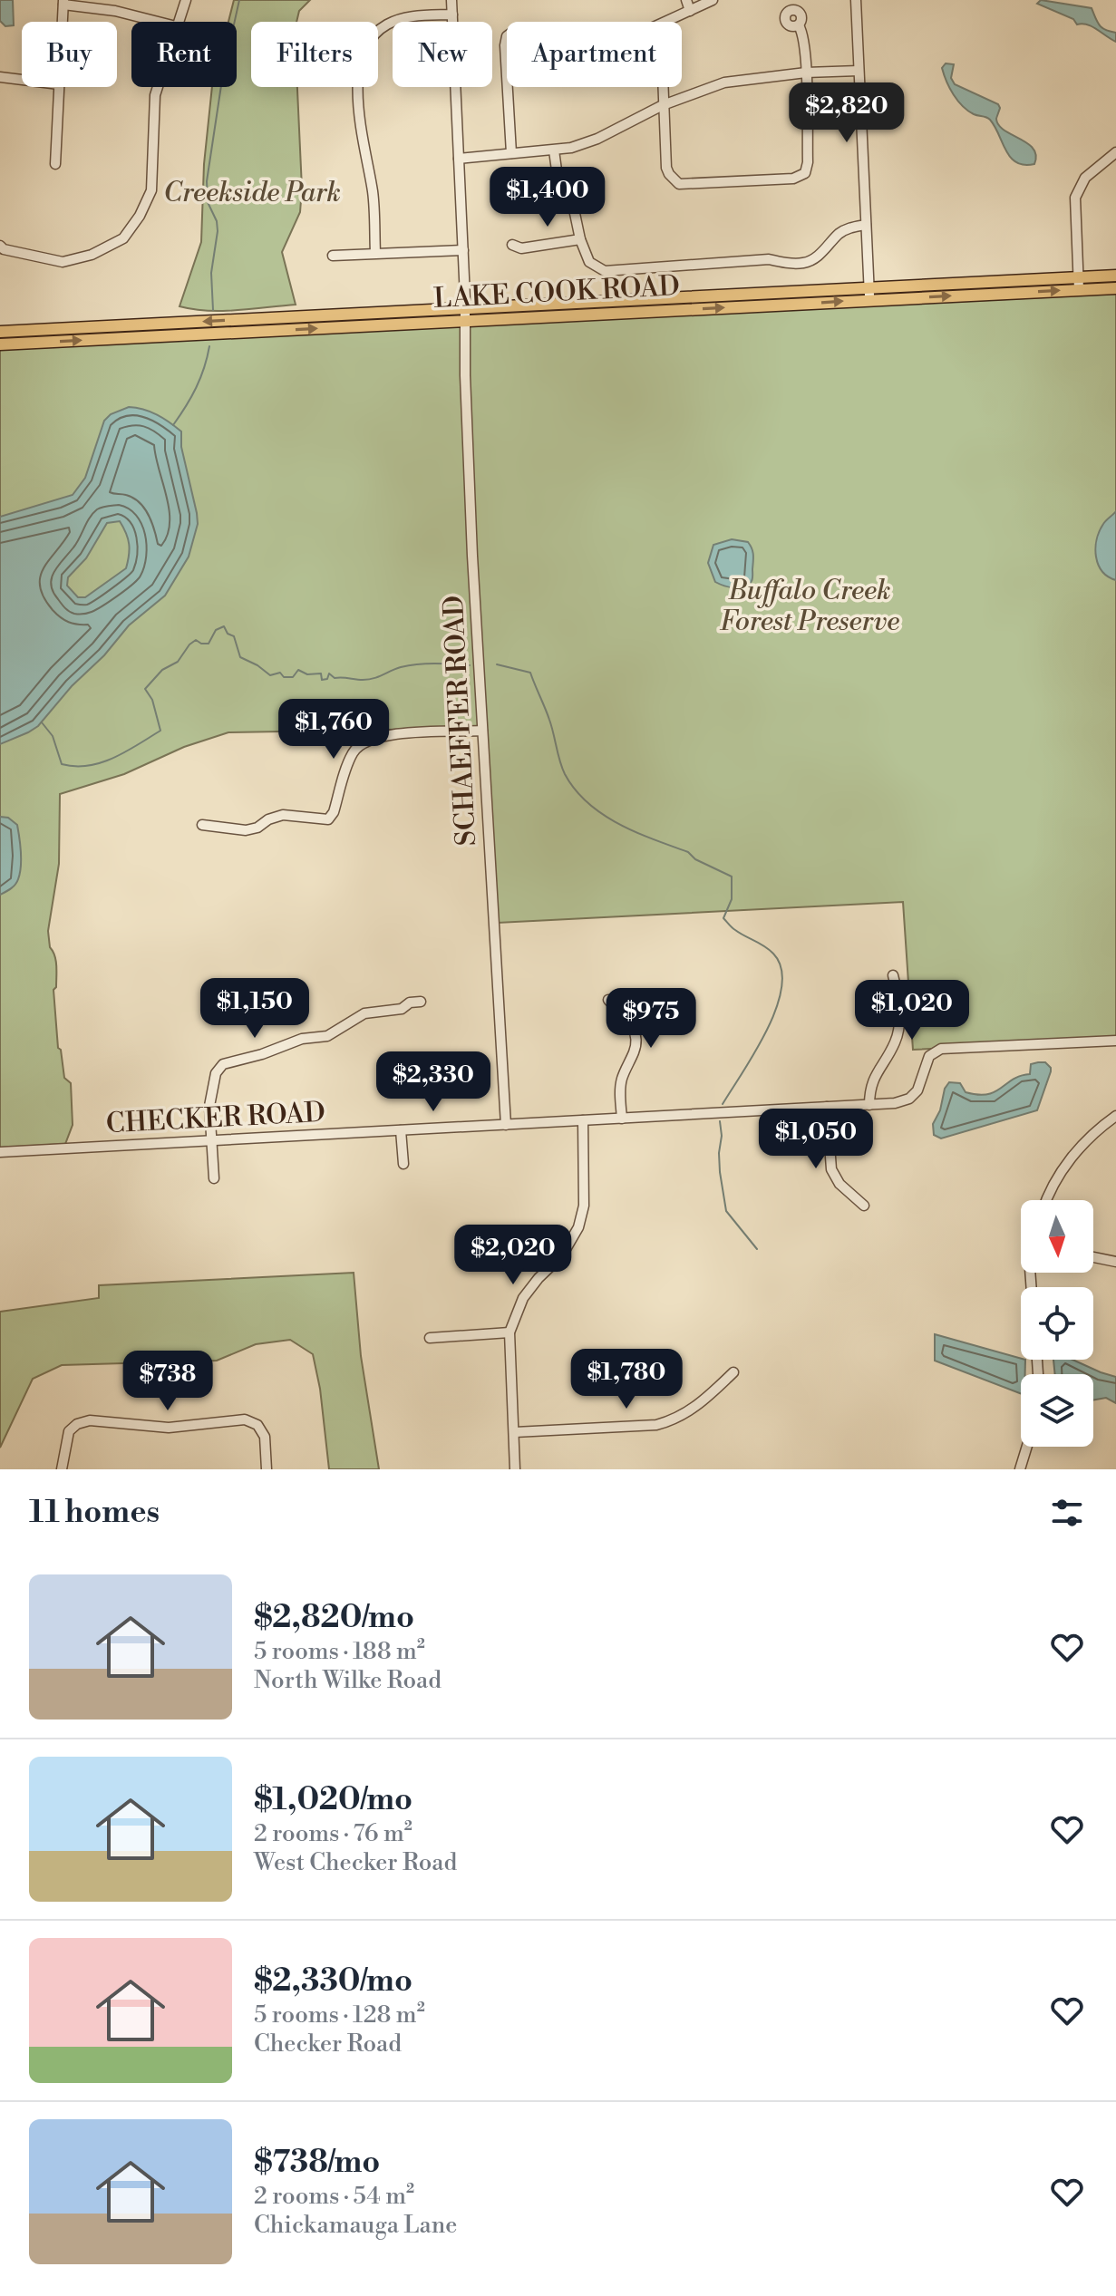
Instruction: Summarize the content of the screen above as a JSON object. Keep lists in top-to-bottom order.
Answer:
{
  "streets": {
    "main road": ["LAKE COOK ROAD"],
    "street": ["SCHAEFFER ROAD", "CHECKER ROAD"]
  },
  "crossings": [
    ["LAKE COOK ROAD", "SCHAEFFER ROAD"],
    ["SCHAEFFER ROAD", "CHECKER ROAD"]
  ],
  "parks": ["Creekside Park", "Buffalo Creek Forest Preserve"],
  "north": "bottom",
  "page": {
    "chip": [
      "Buy",
      "Rent",
      "Filters",
      "New",
      "Apartment"
    ],
    "price": [
      "$2,820",
      "$1,400",
      "$1,760",
      "$1,150",
      "$1,020",
      "$975",
      "$2,330",
      "$1,050",
      "$2,020",
      "$1,780",
      "$738"
    ],
    "heading": "11 homes",
    "list": [
      {
        "name": "$2,820/mo",
        "note": "5 rooms · 188 m² · North Wilke Road"
      },
      {
        "name": "$1,020/mo",
        "note": "2 rooms · 76 m² · West Checker Road"
      },
      {
        "name": "$2,330/mo",
        "note": "5 rooms · 128 m² · Checker Road"
      },
      {
        "name": "$738/mo",
        "note": "2 rooms · 54 m² · Chickamauga Lane"
      }
    ]
  }
}
